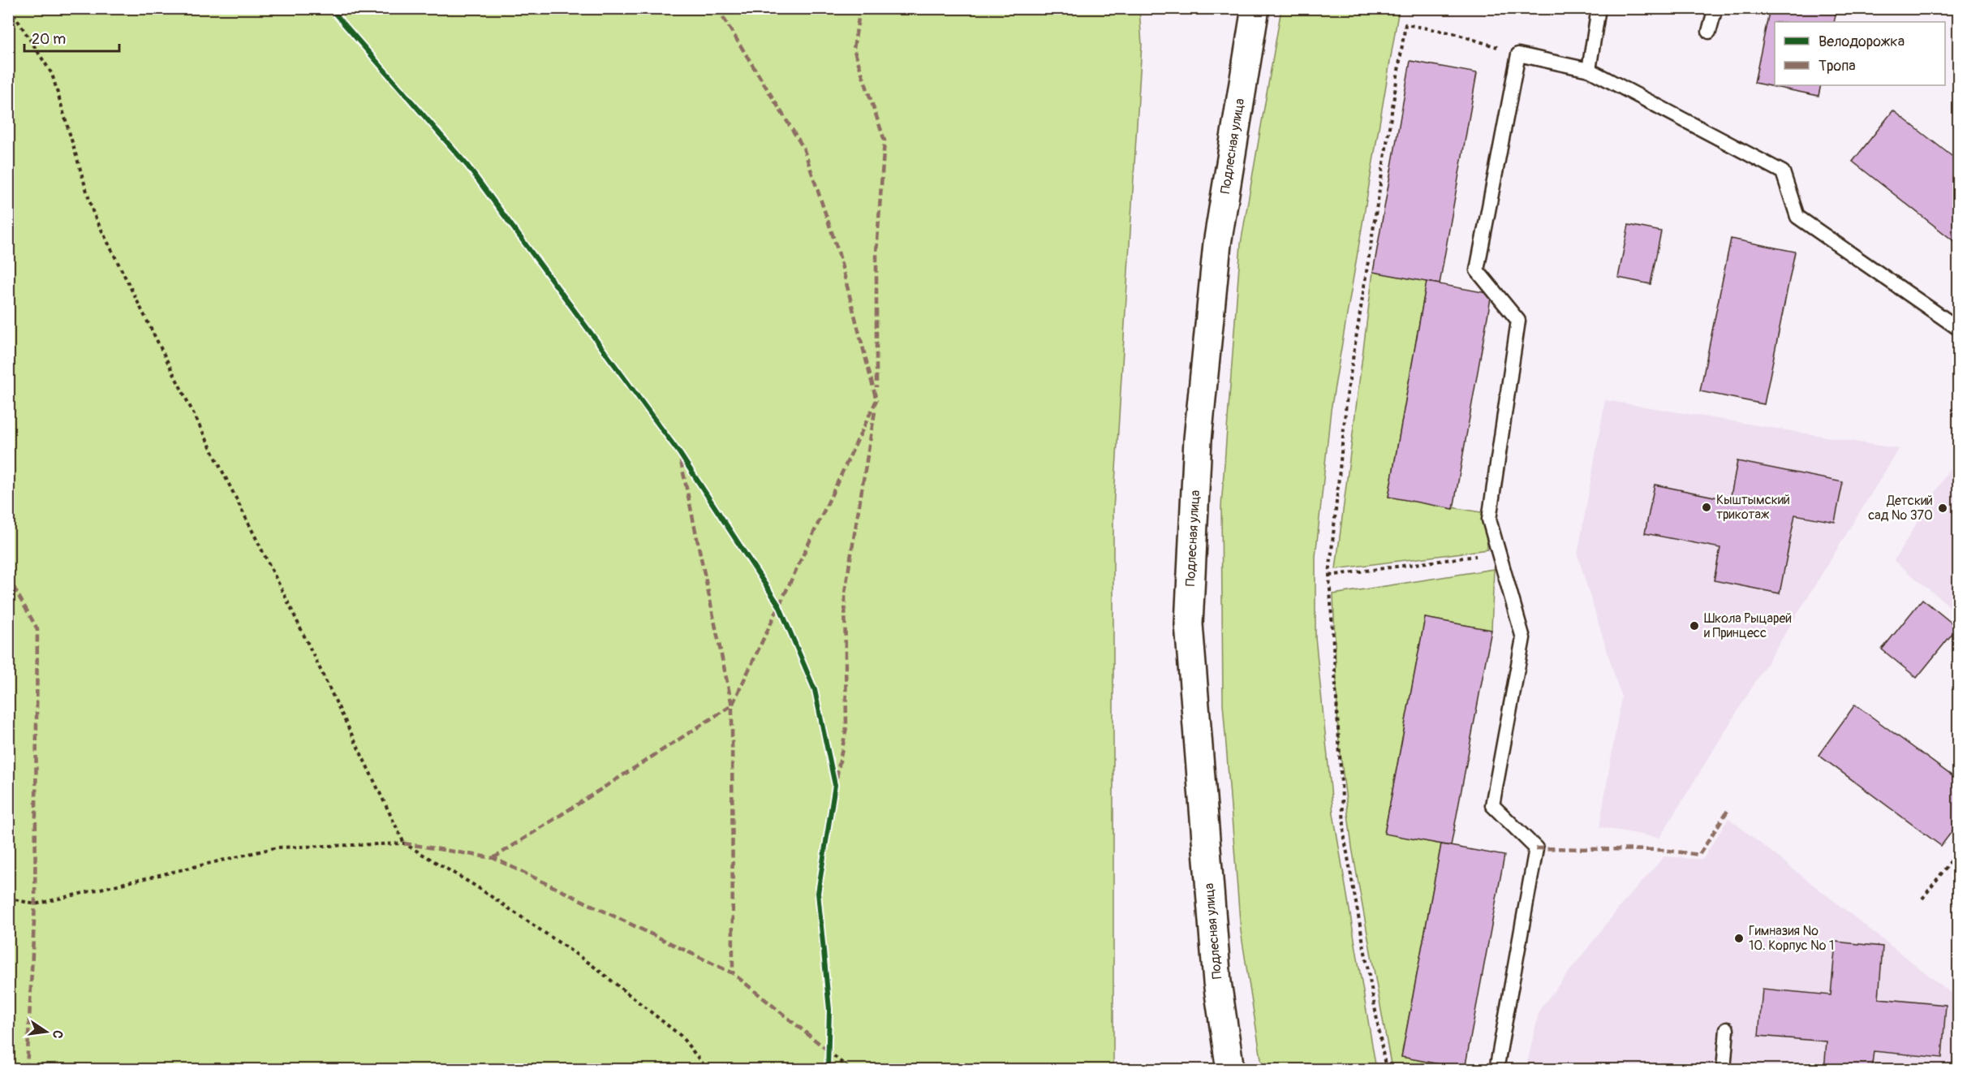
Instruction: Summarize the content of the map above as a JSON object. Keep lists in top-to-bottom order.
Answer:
{
  "streets": {
    "main road": ["Подлесная улица"]
  },
  "places": [
    "Кыштымский трикотаж",
    "Детский сад № 370",
    "Школа Рыцарей и Принцесс",
    "Гимназия № 10. Корпус № 1"
  ],
  "legend": ["Велодорожка", "Тропа"],
  "scale_bar": "20 m",
  "north": "right"
}
